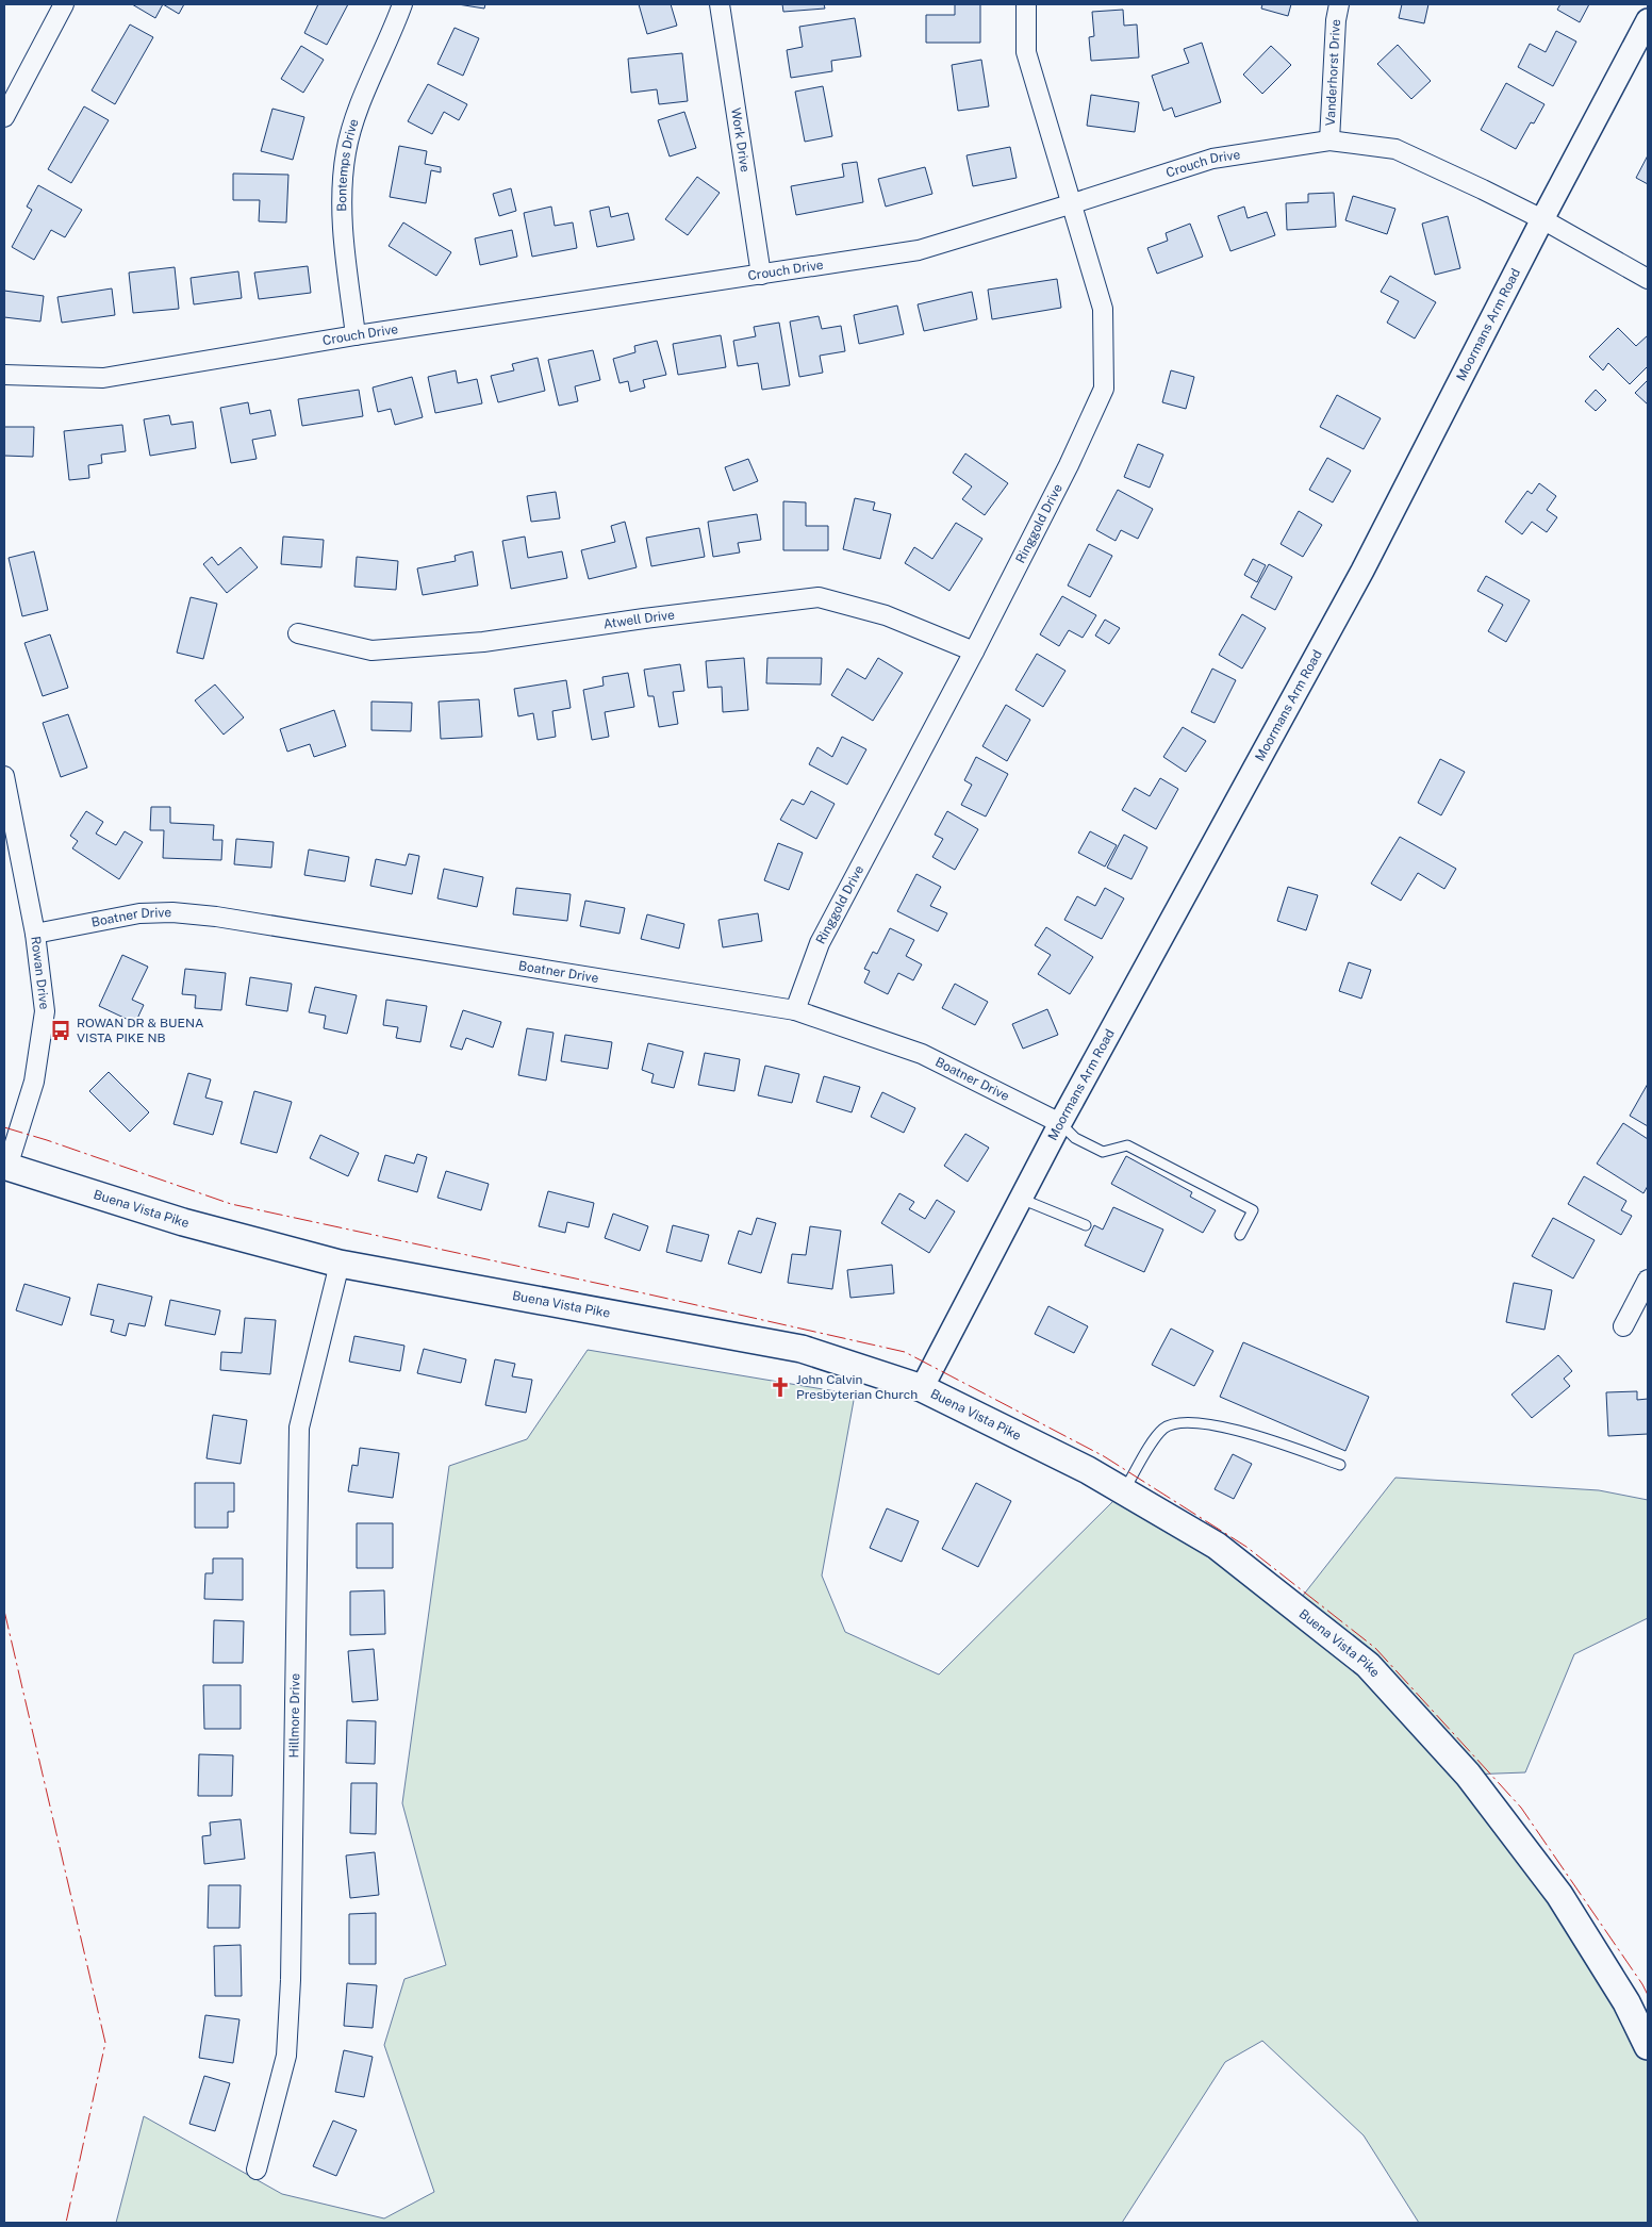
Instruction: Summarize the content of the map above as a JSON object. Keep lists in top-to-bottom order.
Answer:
{
  "streets": {
    "main road": ["Buena Vista Pike"],
    "street": [
      "Vanderhorst Drive",
      "Work Drive",
      "Bontemps Drive",
      "Crouch Drive",
      "Moormans Arm Road",
      "Ringgold Drive",
      "Atwell Drive",
      "Boatner Drive",
      "Rowan Drive",
      "Hillmore Drive"
    ]
  },
  "crossings": [
    ["Vanderhorst Drive", "Crouch Drive"],
    ["Work Drive", "Crouch Drive"],
    ["Bontemps Drive", "Crouch Drive"],
    ["Crouch Drive", "Moormans Arm Road"],
    ["Crouch Drive", "Ringgold Drive"],
    ["Moormans Arm Road", "Boatner Drive"],
    ["Moormans Arm Road", "Buena Vista Pike"],
    ["Ringgold Drive", "Atwell Drive"],
    ["Ringgold Drive", "Boatner Drive"],
    ["Boatner Drive", "Rowan Drive"],
    ["Rowan Drive", "Buena Vista Pike"],
    ["Buena Vista Pike", "Hillmore Drive"]
  ],
  "places": {
    "bus stop": ["ROWAN DR & BUENA VISTA PIKE NB"],
    "church": ["John Calvin Presbyterian Church"]
  }
}
